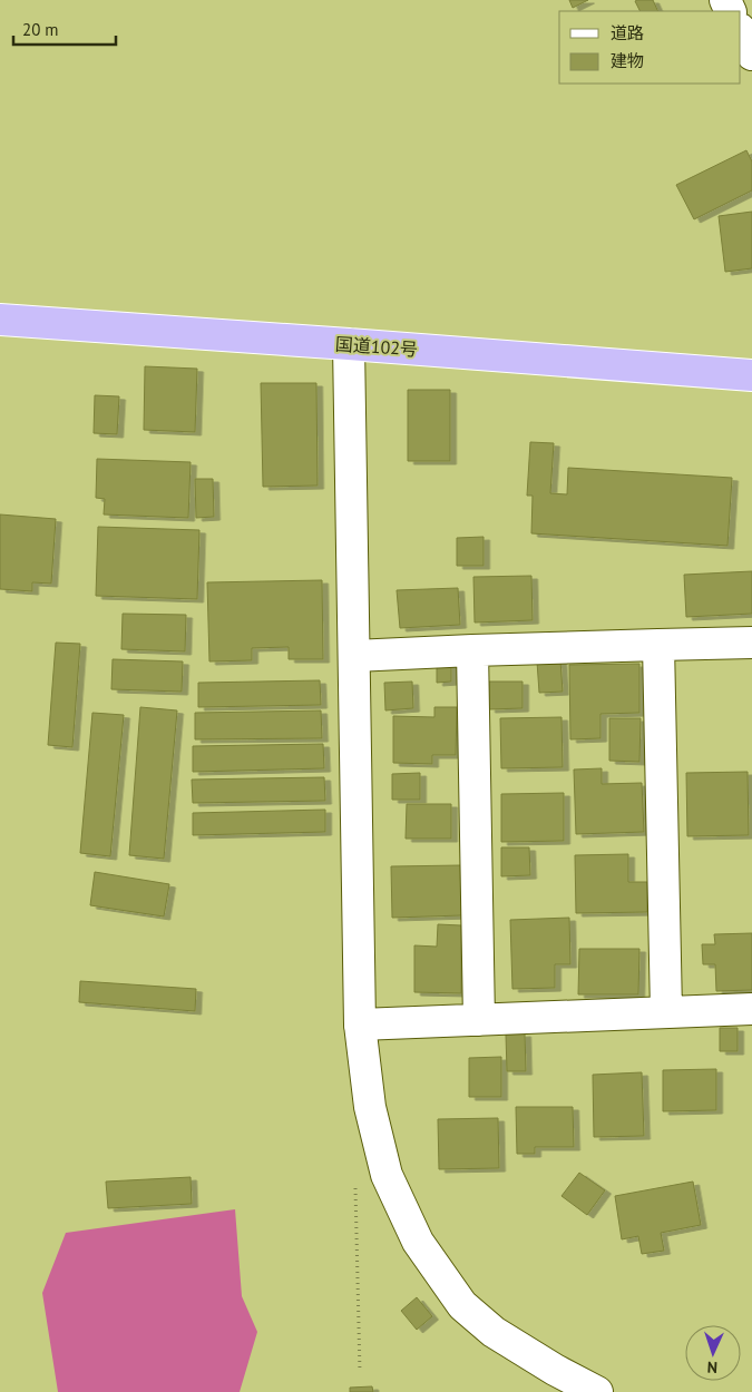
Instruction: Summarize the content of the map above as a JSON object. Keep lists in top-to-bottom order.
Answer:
{
  "streets": {
    "highway": ["国道102号"]
  },
  "legend": ["道路", "建物"],
  "scale_bar": "20 m",
  "north": "bottom"
}
